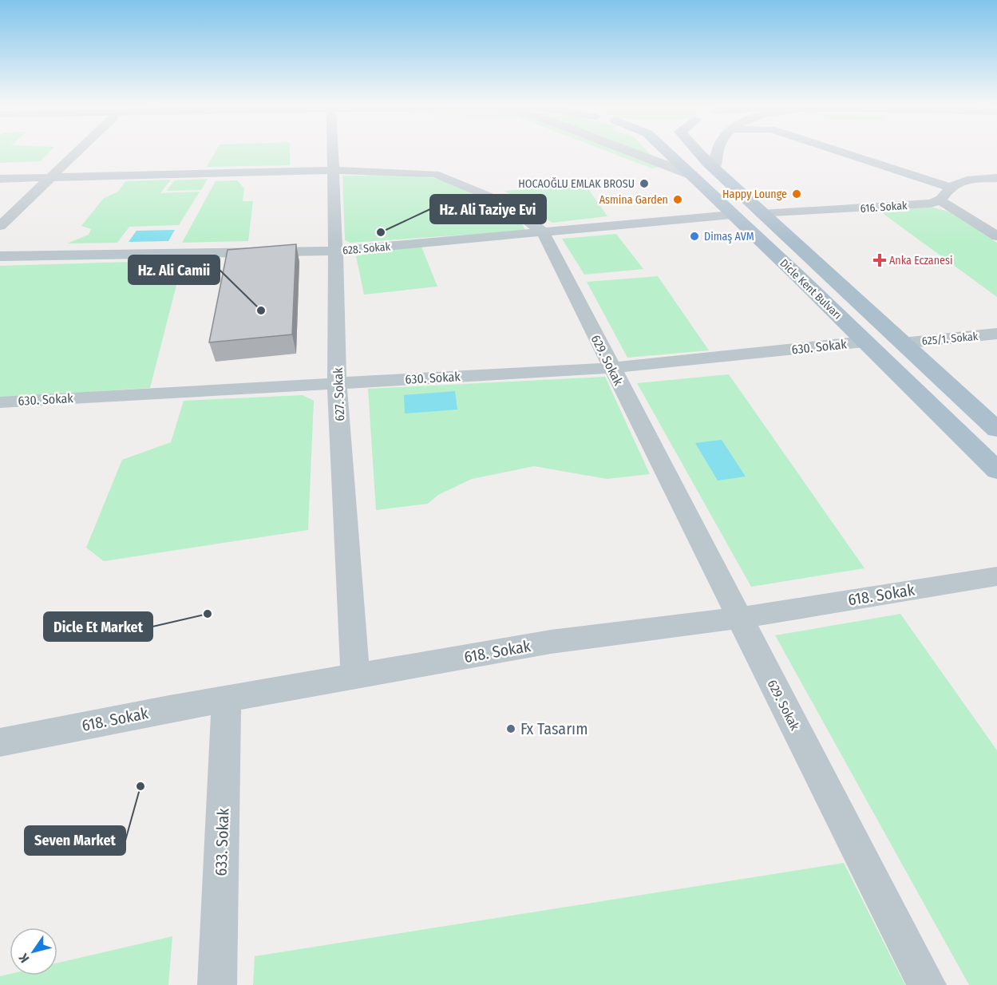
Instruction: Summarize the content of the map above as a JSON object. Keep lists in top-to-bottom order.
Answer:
{
  "streets": {
    "main road": ["Dicle Kent Bulvarı"],
    "street": [
      "616. Sokak",
      "628. Sokak",
      "625/1. Sokak",
      "630. Sokak",
      "629. Sokak",
      "627. Sokak",
      "618. Sokak",
      "633. Sokak"
    ]
  },
  "crossings": [
    ["616. Sokak", "Dicle Kent Bulvarı"],
    ["628. Sokak", "Dicle Kent Bulvarı"],
    ["628. Sokak", "629. Sokak"],
    ["628. Sokak", "627. Sokak"],
    ["Dicle Kent Bulvarı", "625/1. Sokak"],
    ["Dicle Kent Bulvarı", "630. Sokak"],
    ["630. Sokak", "629. Sokak"],
    ["630. Sokak", "627. Sokak"],
    ["629. Sokak", "627. Sokak"],
    ["629. Sokak", "618. Sokak"],
    ["627. Sokak", "618. Sokak"],
    ["618. Sokak", "633. Sokak"]
  ],
  "places": {
    "other": [
      "HOCAOĞLU EMLAK BROSU",
      "Happy Lounge",
      "Asmina Garden",
      "Hz. Ali Taziye Evi",
      "Dimaş AVM",
      "Hz. Ali Camii",
      "Dicle Et Market",
      "Fx Tasarım",
      "Seven Market"
    ],
    "health": ["Anka Eczanesi"]
  },
  "north": "bottom left"
}
